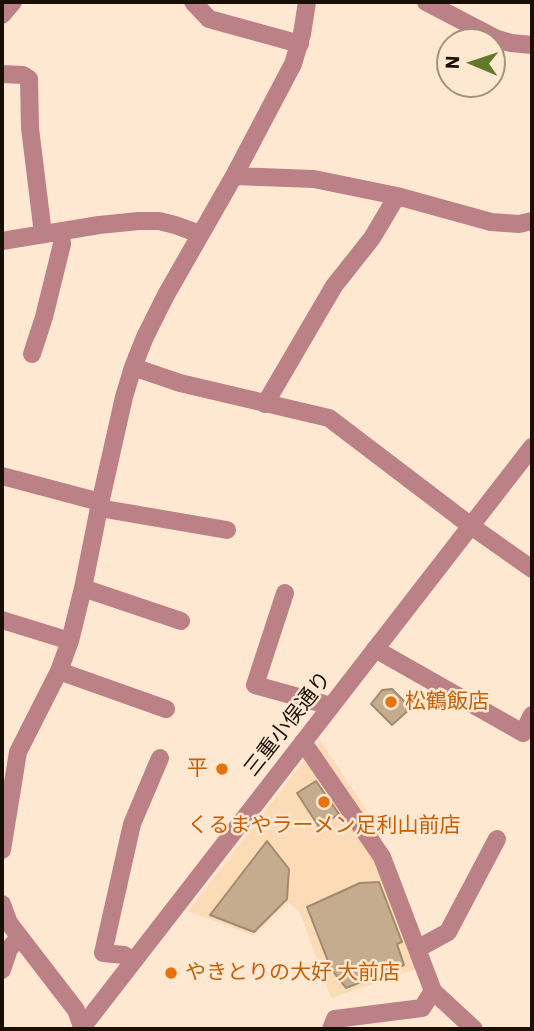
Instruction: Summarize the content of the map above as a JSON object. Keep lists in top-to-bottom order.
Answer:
{
  "streets": {
    "street": ["三重小俣通り"]
  },
  "places": [
    "松鶴飯店",
    "平",
    "くるまやラーメン足利山前店",
    "やきとりの大好 大前店"
  ],
  "north": "left"
}
